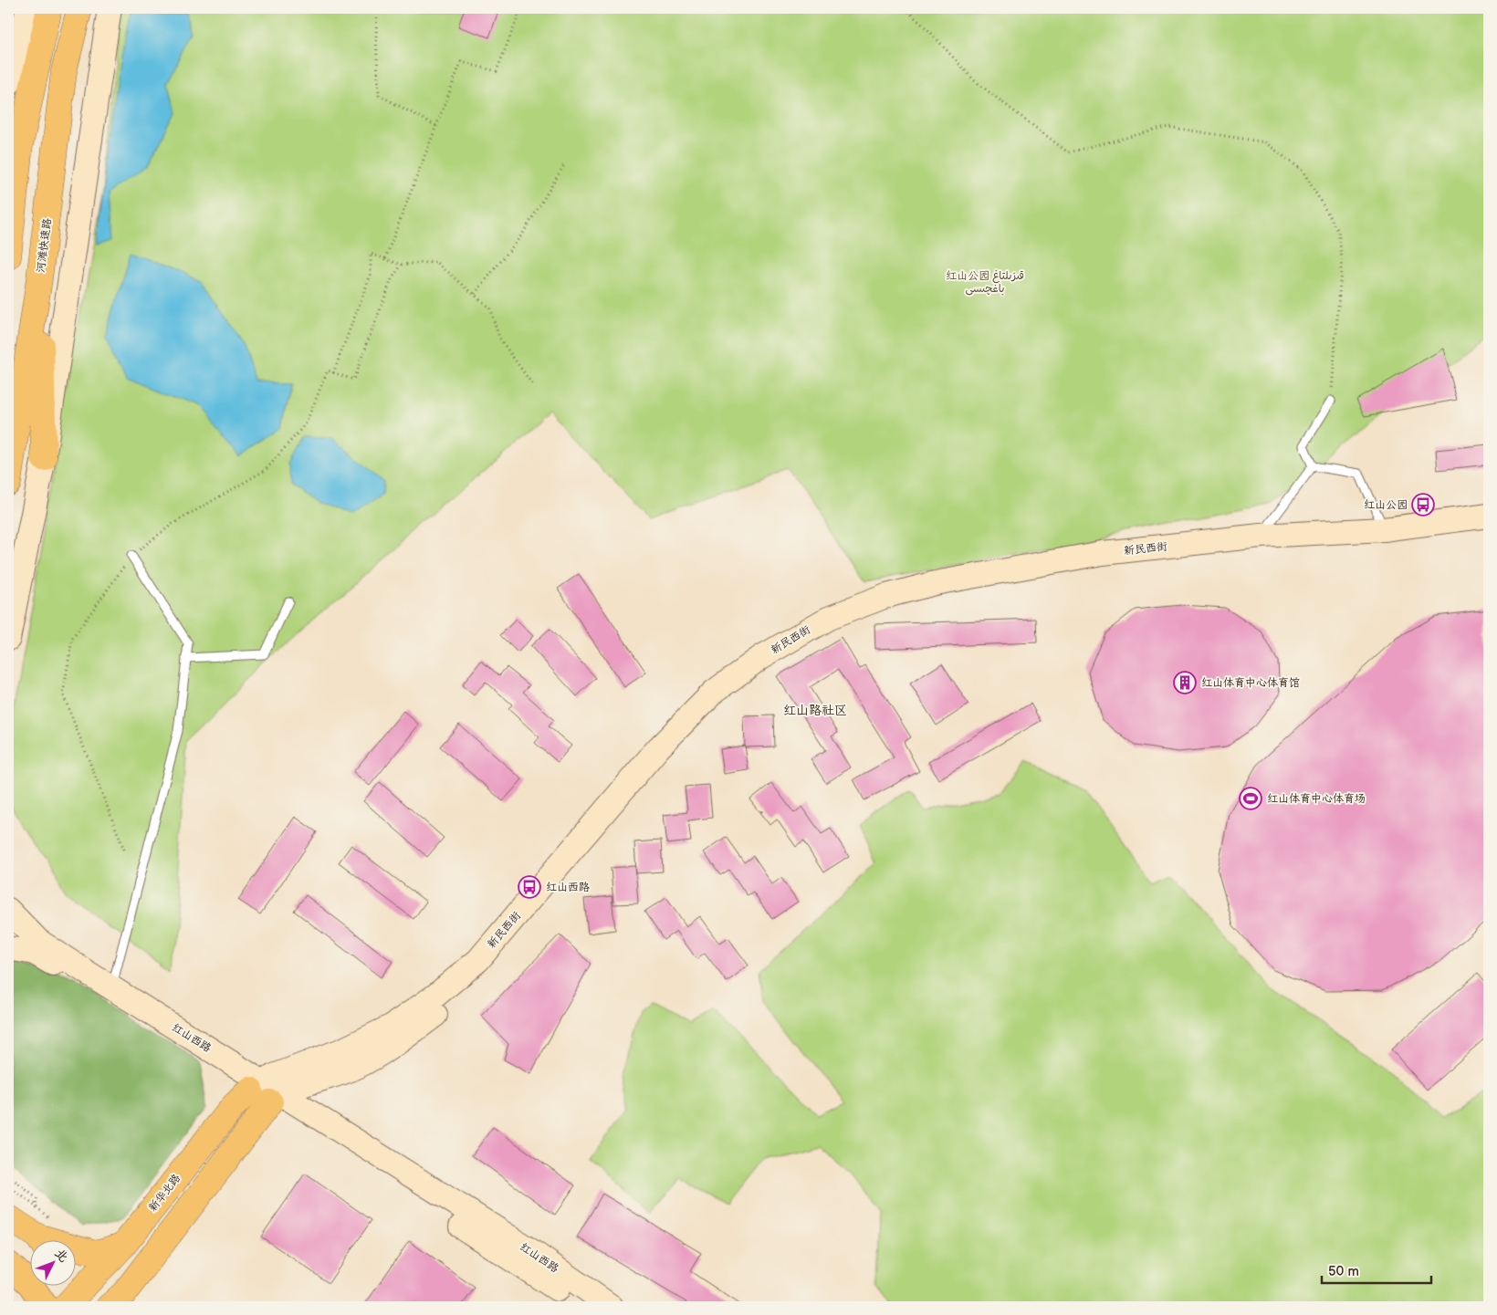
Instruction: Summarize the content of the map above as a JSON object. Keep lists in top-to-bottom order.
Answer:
{
  "streets": {
    "main road": [
      "河滩快速路",
      "新民西街",
      "红山西路",
      "新华北路"
    ]
  },
  "crossings": [
    ["新民西街", "红山西路"],
    ["新民西街", "新华北路"],
    ["红山西路", "新华北路"]
  ],
  "districts": ["红山路社区"],
  "parks": ["红山公园 قىزىلتاغ باغچىسى"],
  "places": {
    "bus stop": ["红山公园", "红山西路"],
    "building": ["红山体育中心体育馆"],
    "sports": ["红山体育中心体育场"]
  },
  "scale_bar": "50 m",
  "north": "top right"
}
